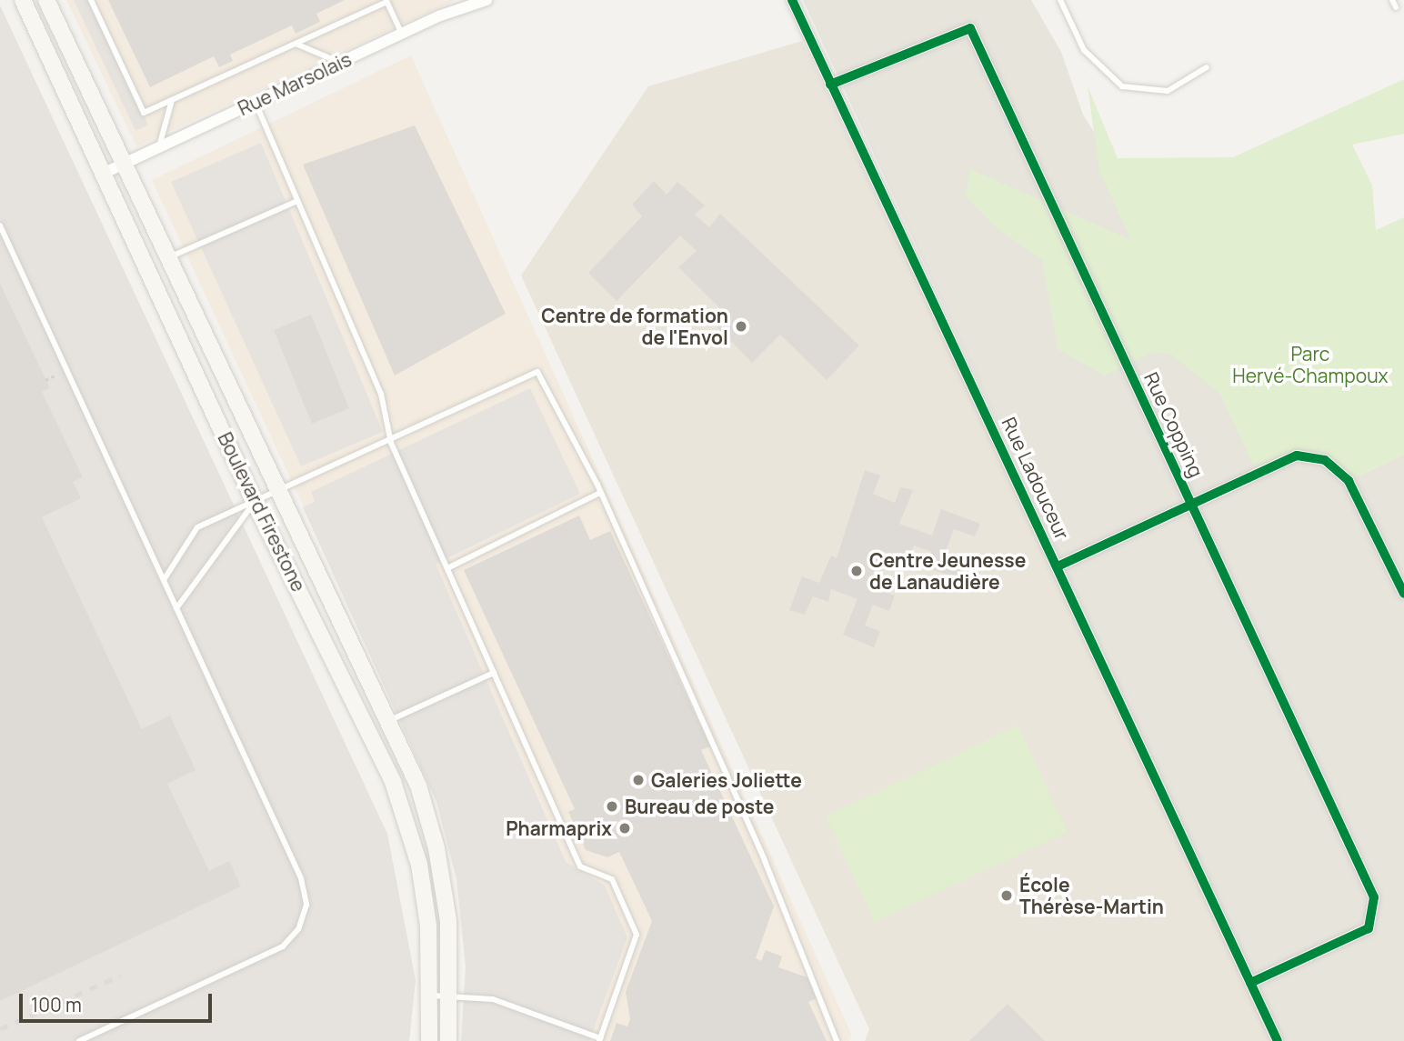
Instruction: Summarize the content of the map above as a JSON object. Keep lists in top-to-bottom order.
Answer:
{
  "streets": {
    "main road": ["Boulevard Firestone"],
    "street": ["Rue Marsolais", "Rue Copping", "Rue Ladouceur"]
  },
  "crossings": [
    ["Rue Marsolais", "Boulevard Firestone"],
    ["Rue Copping", "Rue Ladouceur"]
  ],
  "parks": ["Parc Hervé-Champoux"],
  "places": [
    "Centre de formation de l'Envol",
    "Centre Jeunesse de Lanaudière",
    "Galeries Joliette",
    "Bureau de poste",
    "Pharmaprix",
    "École Thérèse-Martin"
  ],
  "scale_bar": "100 m"
}
